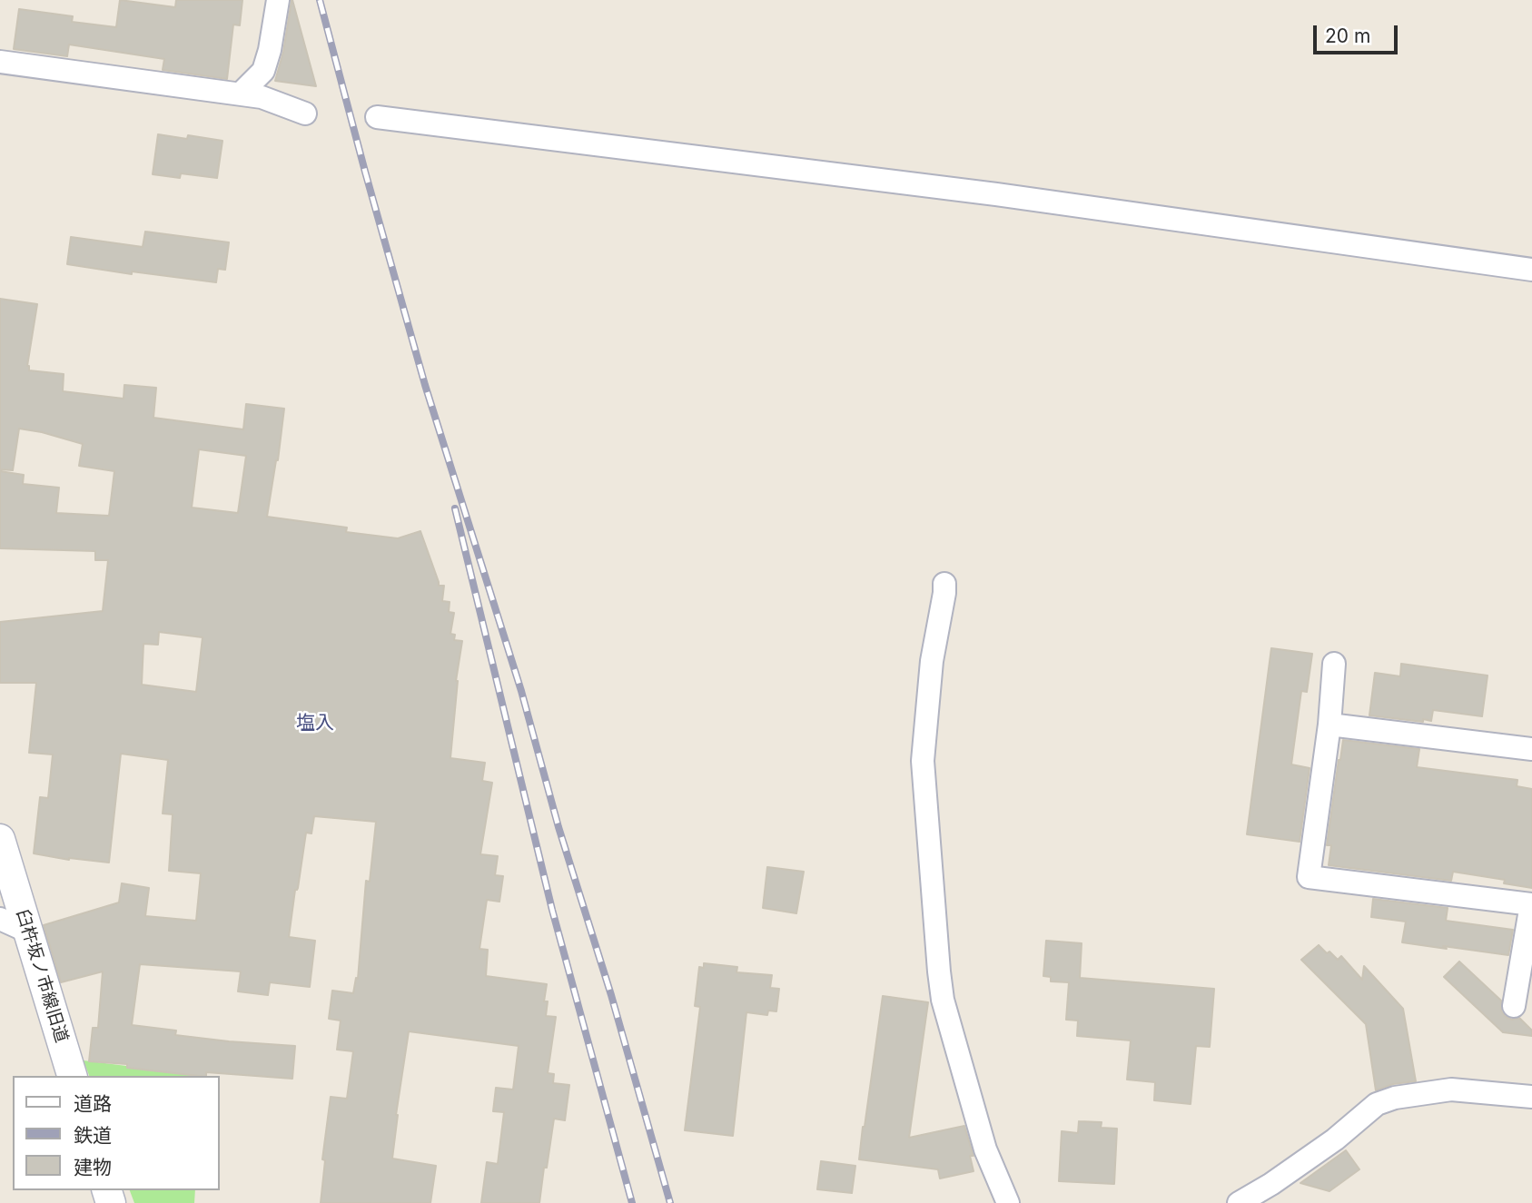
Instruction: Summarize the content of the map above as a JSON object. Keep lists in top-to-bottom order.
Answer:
{
  "streets": {
    "street": ["臼杵坂ノ市線旧道"]
  },
  "districts": ["塩入"],
  "legend": ["道路", "鉄道", "建物"],
  "scale_bar": "20 m"
}
